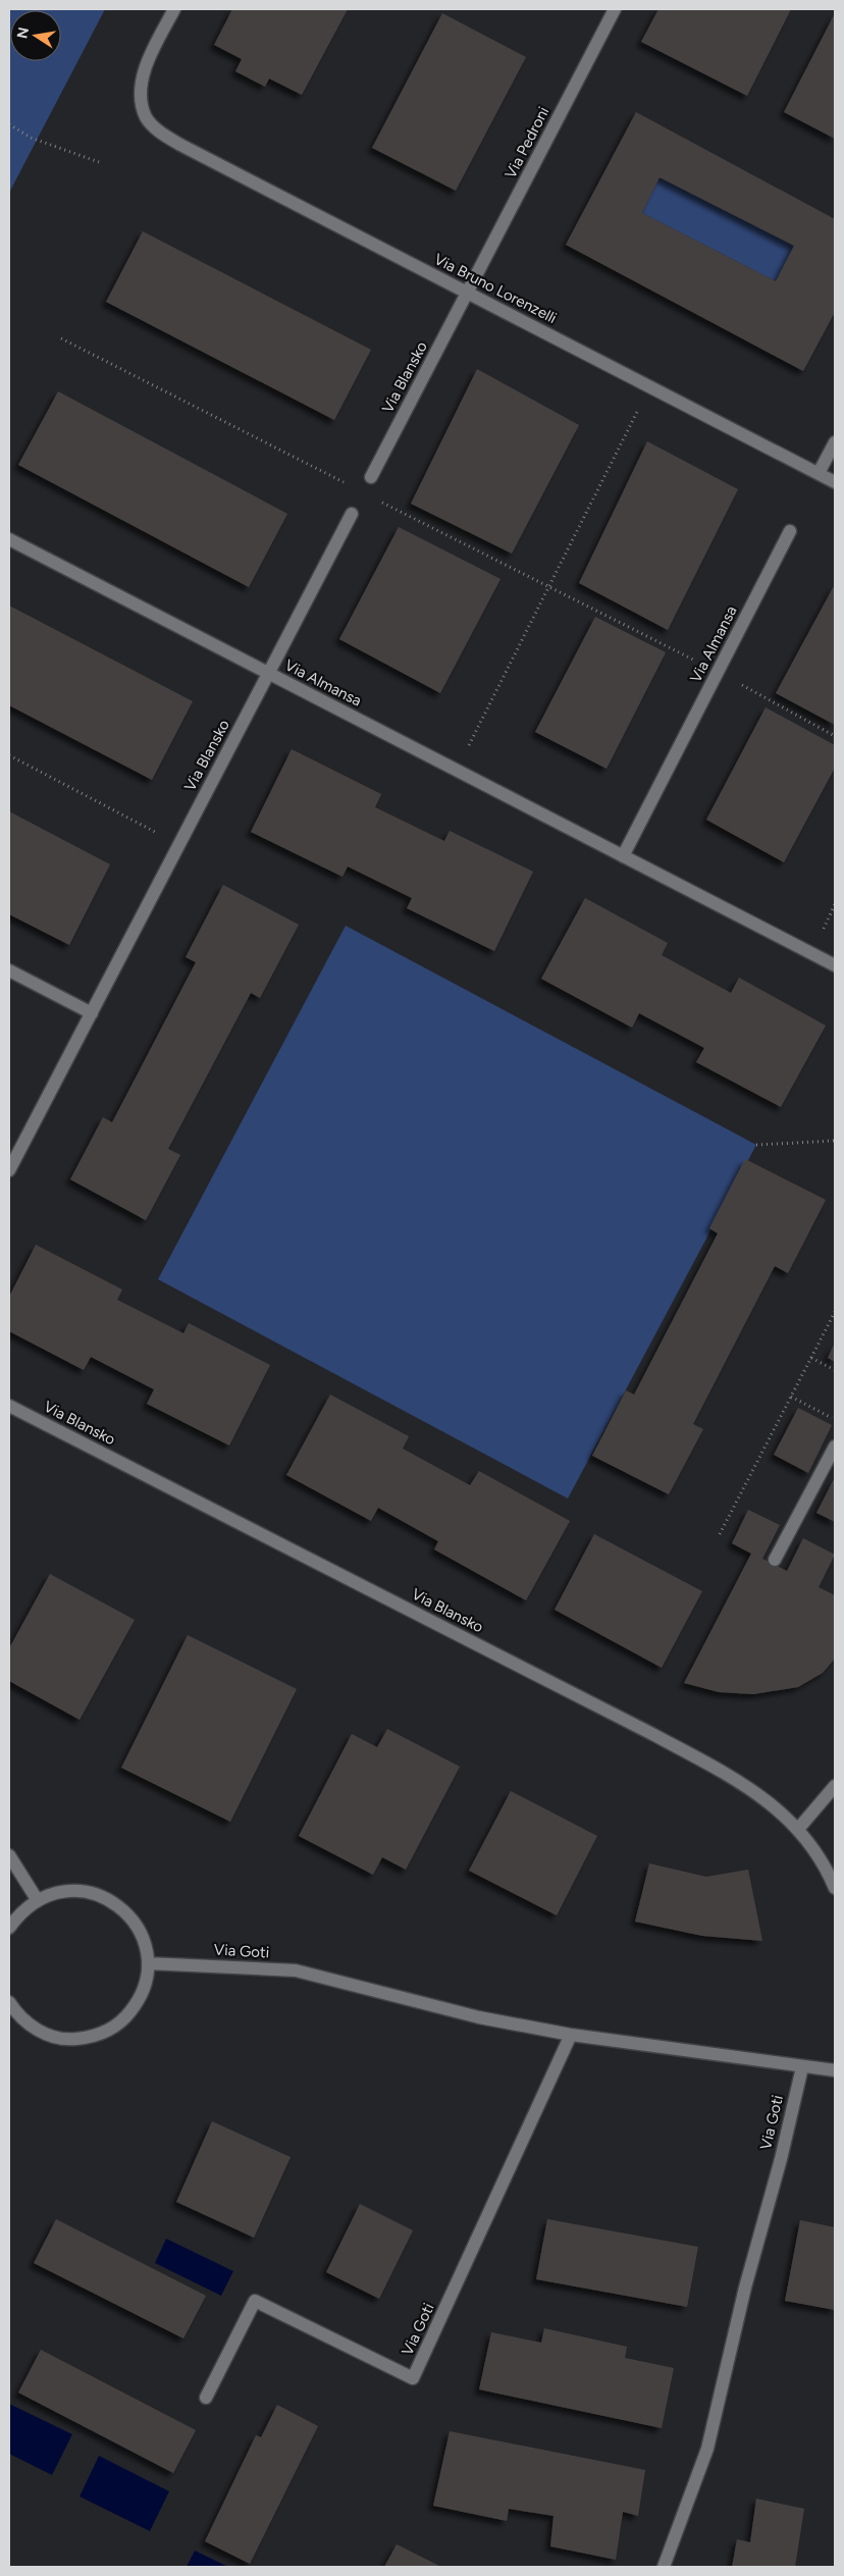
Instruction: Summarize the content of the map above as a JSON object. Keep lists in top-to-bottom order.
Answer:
{
  "streets": {
    "street": [
      "Via Pedroni",
      "Via Bruno Lorenzelli",
      "Via Blansko",
      "Via Almansa",
      "Via Goti"
    ]
  },
  "crossings": [
    ["Via Pedroni", "Via Bruno Lorenzelli"],
    ["Via Pedroni", "Via Blansko"],
    ["Via Bruno Lorenzelli", "Via Blansko"],
    ["Via Blansko", "Via Almansa"]
  ],
  "north": "left"
}
